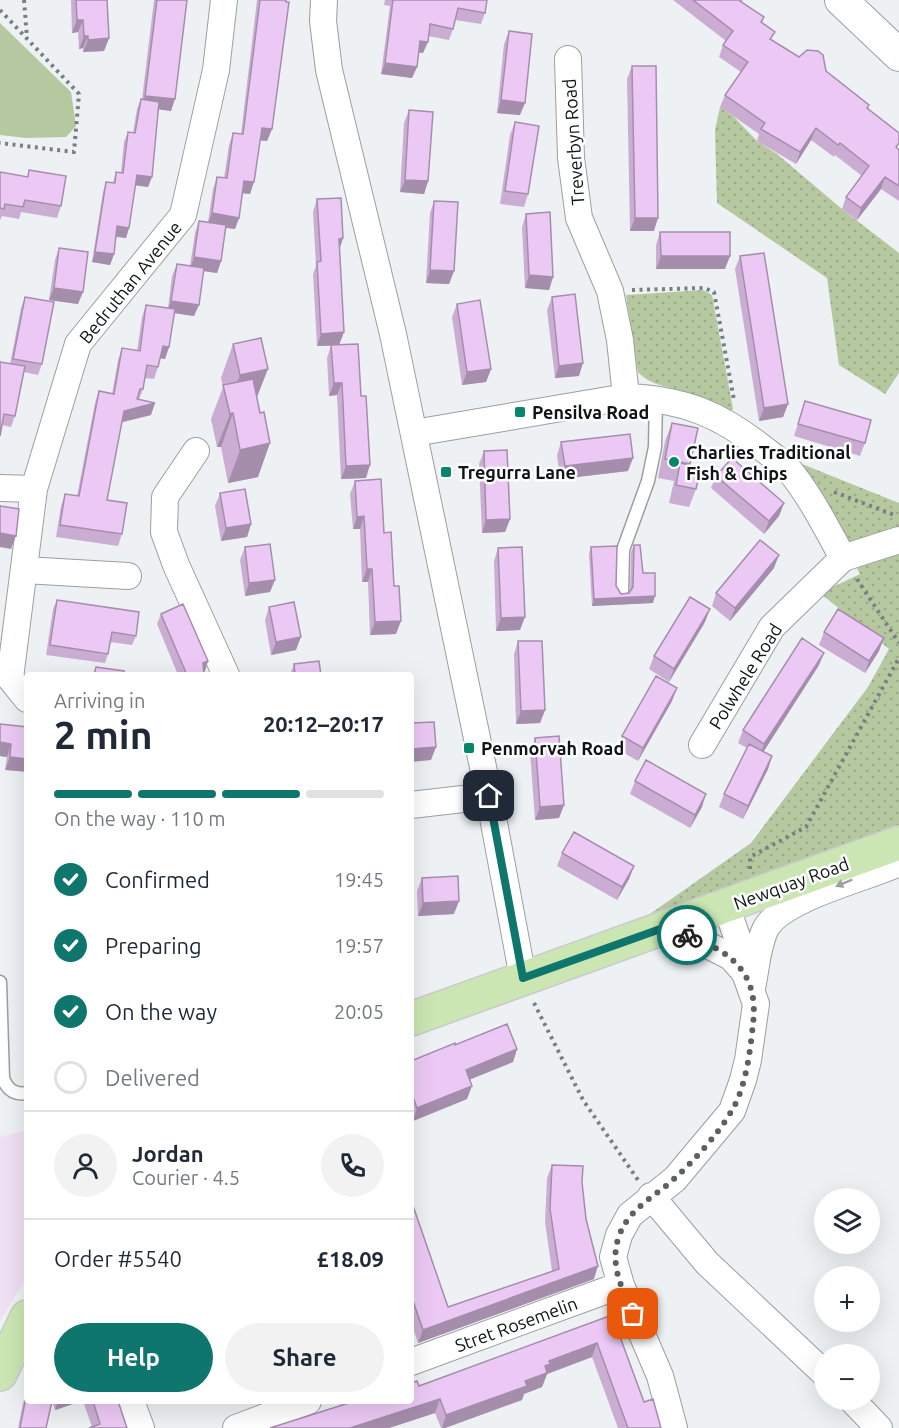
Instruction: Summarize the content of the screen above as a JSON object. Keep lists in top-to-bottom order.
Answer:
{
  "streets": {
    "highway": ["Newquay Road"],
    "street": [
      "Treverbyn Road",
      "Bedruthan Avenue",
      "Polwhele Road",
      "Stret Rosemelin"
    ]
  },
  "places": {
    "transit": ["Pensilva Road", "Tregurra Lane", "Penmorvah Road"],
    "other": ["Charlies Traditional Fish & Chips"]
  },
  "page": {
    "heading": ["2 min", "Arriving in", "20:12–20:17"],
    "panel": [
      "Jordan",
      "Courier · 4.5",
      "Order #5540",
      "£18.09"
    ],
    "bar": "On the way · 110 m",
    "list": [
      ["Confirmed", "19:45"],
      ["Preparing", "19:57"],
      ["On the way", "20:05"],
      "Delivered"
    ],
    "map_buttons": ["+", "−"],
    "buttons": ["Help", "Share"]
  }
}
